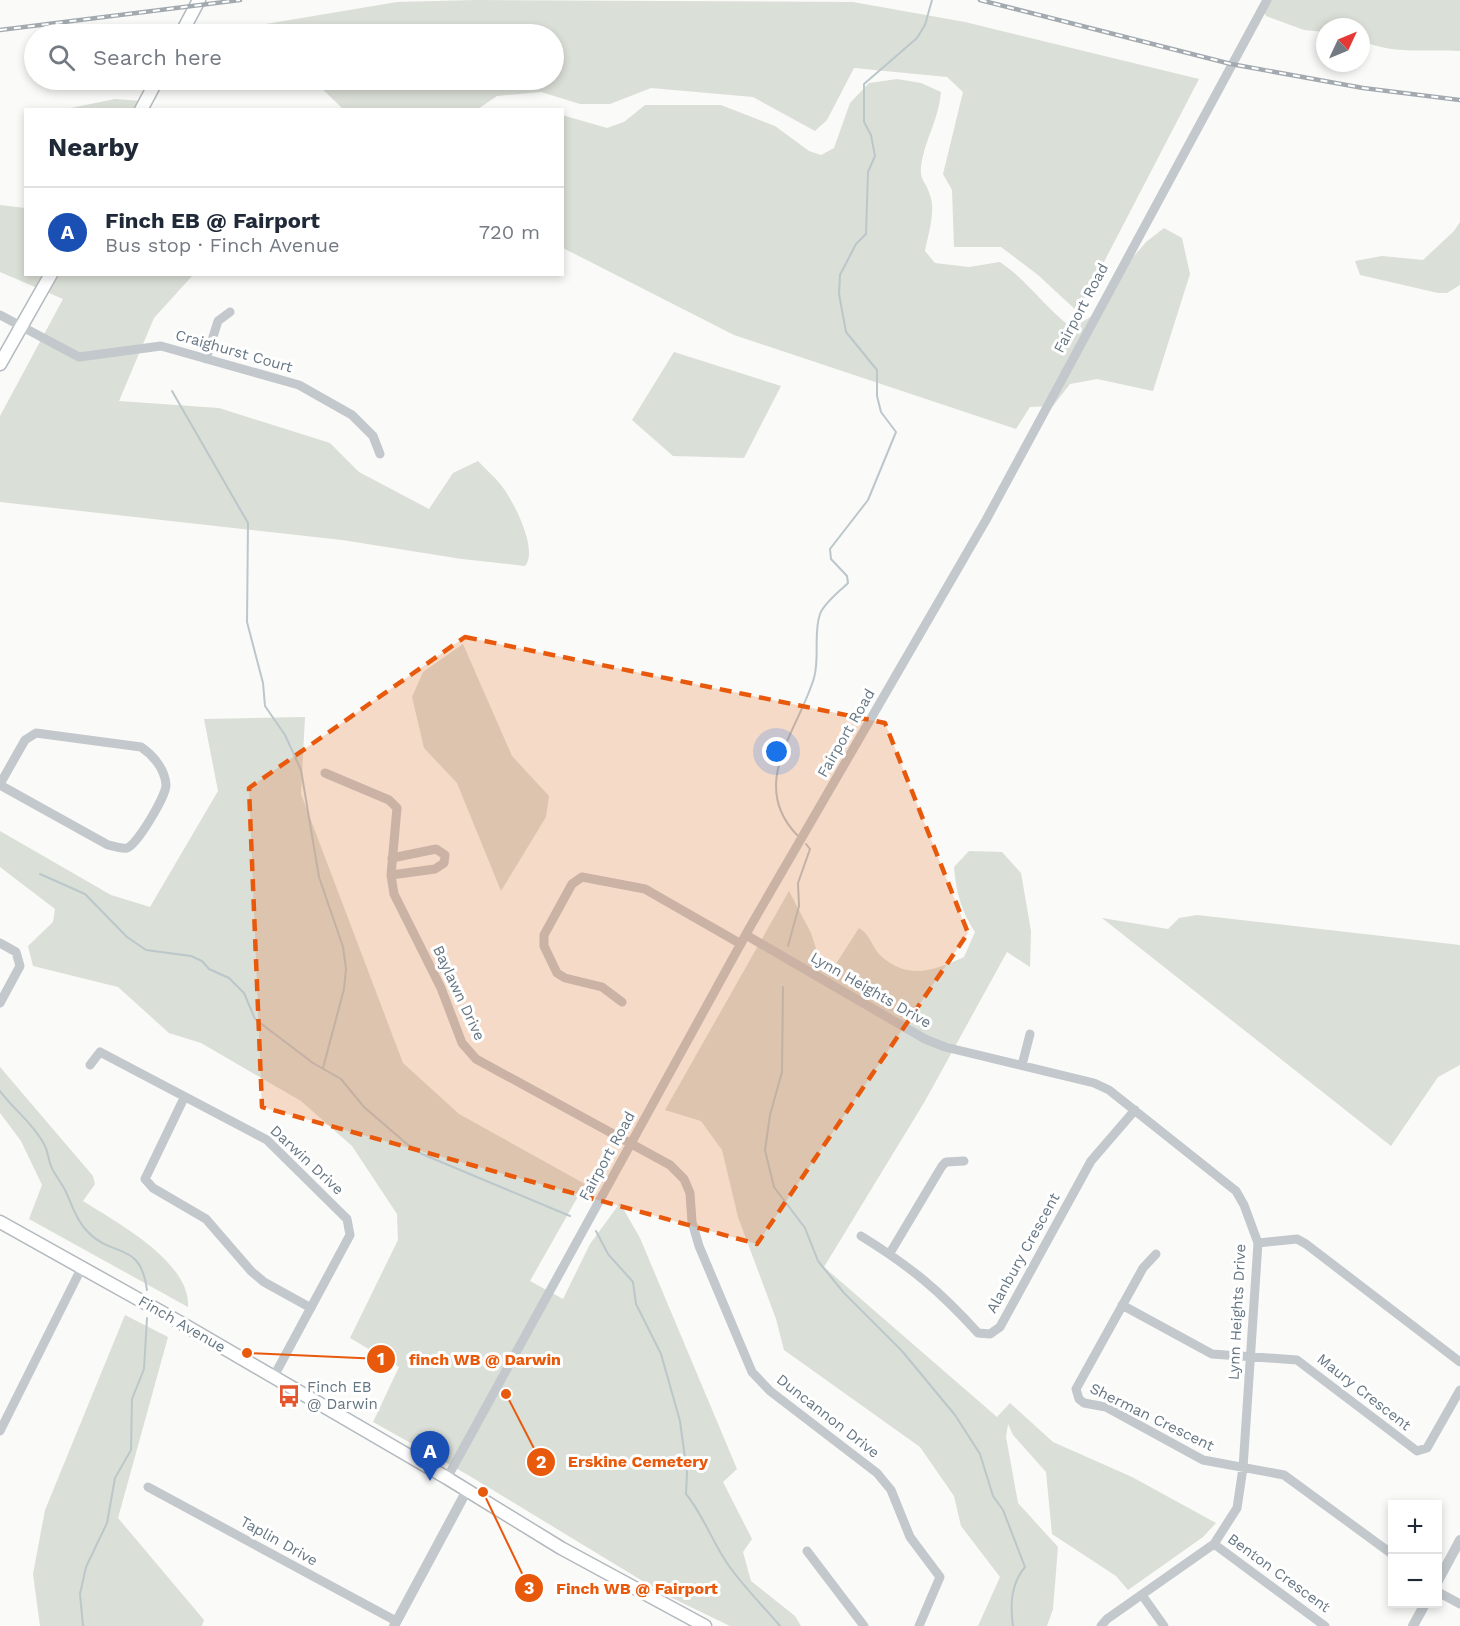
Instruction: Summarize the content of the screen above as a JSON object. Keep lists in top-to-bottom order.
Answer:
{
  "streets": {
    "main road": ["Finch Avenue"],
    "street": [
      "Fairport Road",
      "Craighurst Court",
      "Lynn Heights Drive",
      "Baylawn Drive",
      "Darwin Drive",
      "Alanbury Crescent",
      "Maury Crescent",
      "Duncannon Drive",
      "Sherman Crescent",
      "Taplin Drive",
      "Benton Crescent"
    ]
  },
  "crossings": [
    ["Fairport Road", "Lynn Heights Drive"],
    ["Fairport Road", "Baylawn Drive"],
    ["Fairport Road", "Finch Avenue"],
    ["Fairport Road", "Duncannon Drive"],
    ["Lynn Heights Drive", "Alanbury Crescent"],
    ["Lynn Heights Drive", "Maury Crescent"],
    ["Lynn Heights Drive", "Sherman Crescent"],
    ["Lynn Heights Drive", "Benton Crescent"],
    ["Baylawn Drive", "Duncannon Drive"],
    ["Darwin Drive", "Finch Avenue"]
  ],
  "places": {
    "other": ["finch WB @ Darwin", "Erskine Cemetery", "Finch WB @ Fairport"],
    "bus stop": ["Finch EB @ Darwin"]
  },
  "north": "top right",
  "page": {
    "search": "Search here",
    "heading": "Nearby",
    "list": [
      {
        "mark": "A",
        "name": "Finch EB @ Fairport",
        "note": "Bus stop · Finch Avenue",
        "value": "720 m"
      }
    ],
    "pins": "A",
    "map_buttons": ["+", "−"]
  }
}
